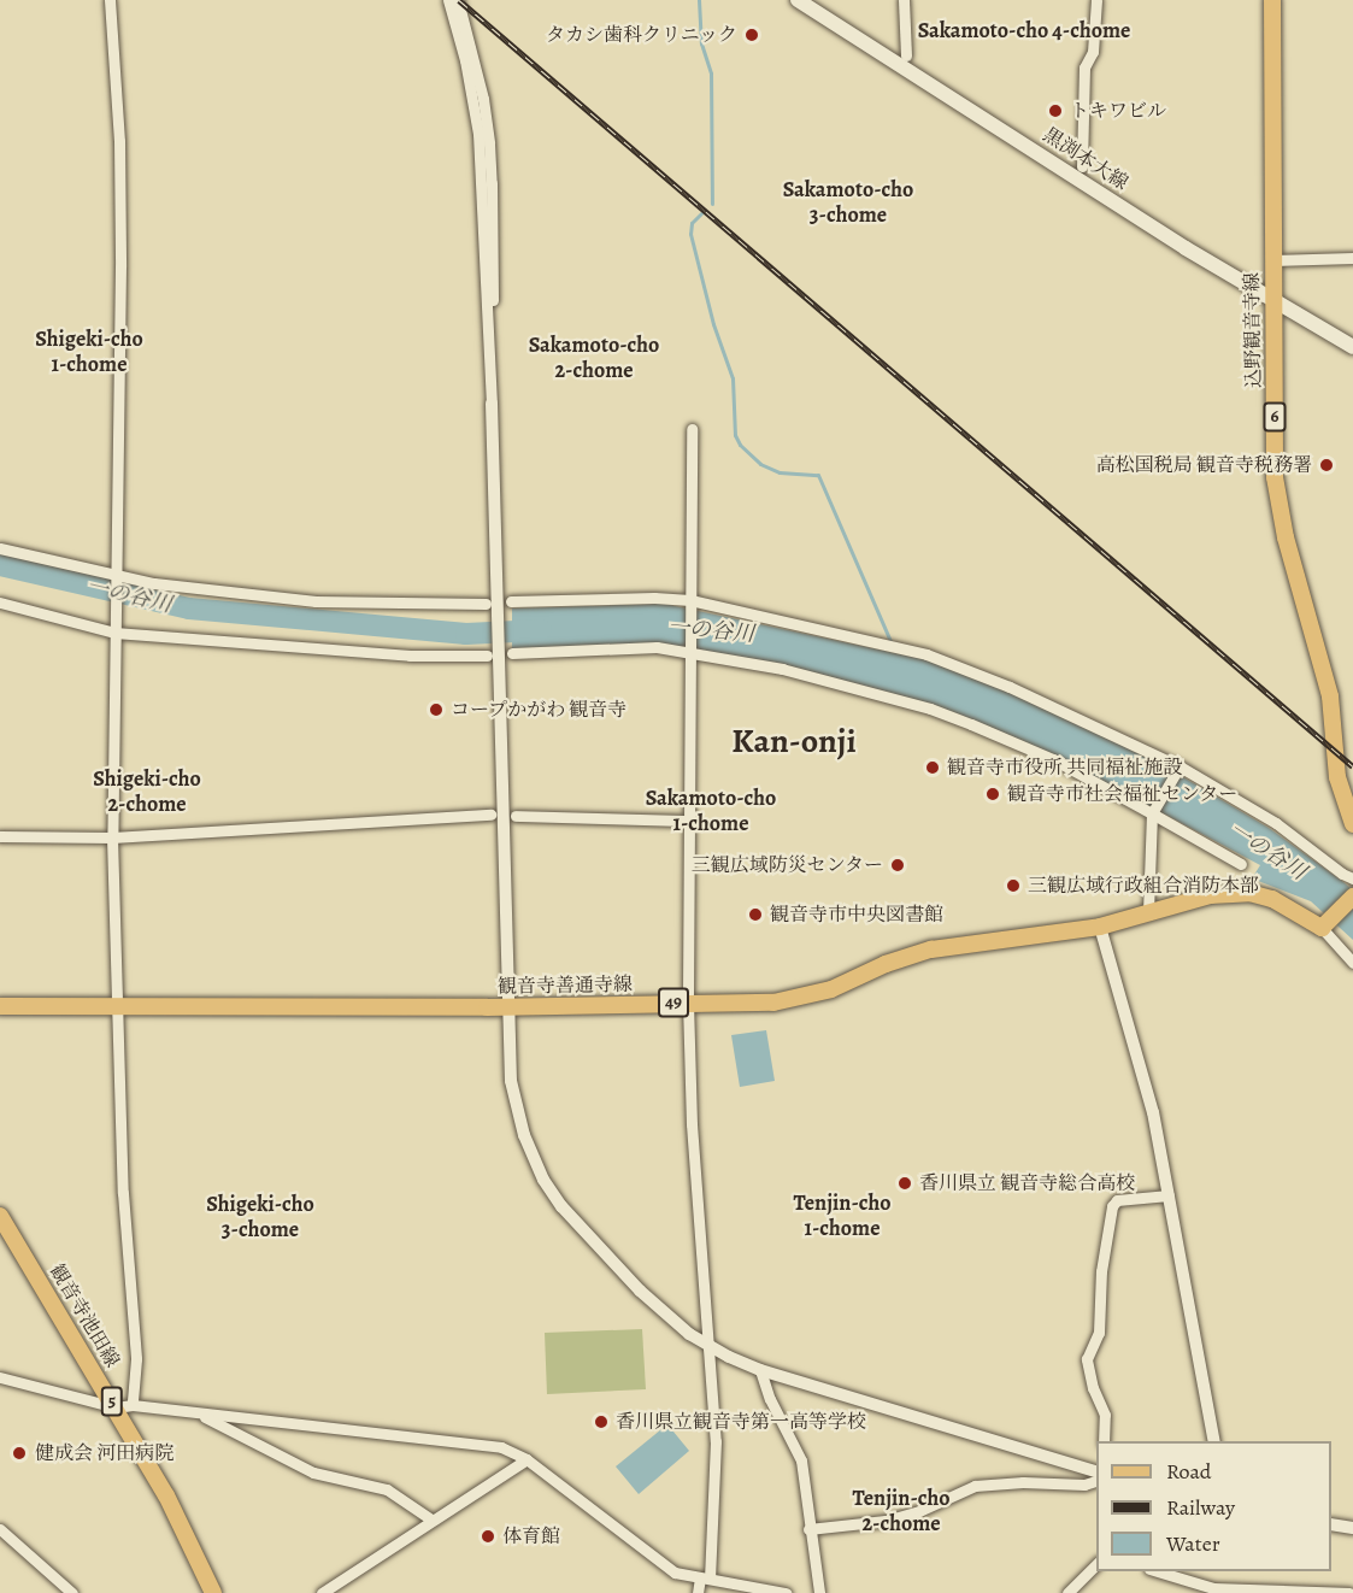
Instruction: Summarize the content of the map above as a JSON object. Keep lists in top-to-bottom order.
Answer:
{
  "streets": {
    "main road": [
      "黒渕本大線",
      "込野観音寺線",
      "6",
      "観音寺善通寺線",
      "49",
      "観音寺池田線",
      "5"
    ]
  },
  "crossings": [
    ["黒渕本大線", "込野観音寺線"]
  ],
  "districts": [
    "Sakamoto-cho 4-chome",
    "Sakamoto-cho 3-chome",
    "Shigeki-cho 1-chome",
    "Sakamoto-cho 2-chome",
    "Kan-onji",
    "Shigeki-cho 2-chome",
    "Sakamoto-cho 1-chome",
    "Tenjin-cho 1-chome",
    "Shigeki-cho 3-chome",
    "Tenjin-cho 2-chome"
  ],
  "water": ["一の谷川"],
  "places": [
    "タカシ歯科クリニック",
    "トキワビル",
    "高松国税局 観音寺税務署",
    "コープかがわ 観音寺",
    "観音寺市役所 共同福祉施設",
    "観音寺市社会福祉センター",
    "三観広域防災センター",
    "三観広域行政組合消防本部",
    "観音寺市中央図書館",
    "香川県立 観音寺総合高校",
    "香川県立観音寺第一高等学校",
    "健成会 河田病院",
    "体育館"
  ],
  "legend": ["Road", "Railway", "Water"]
}
